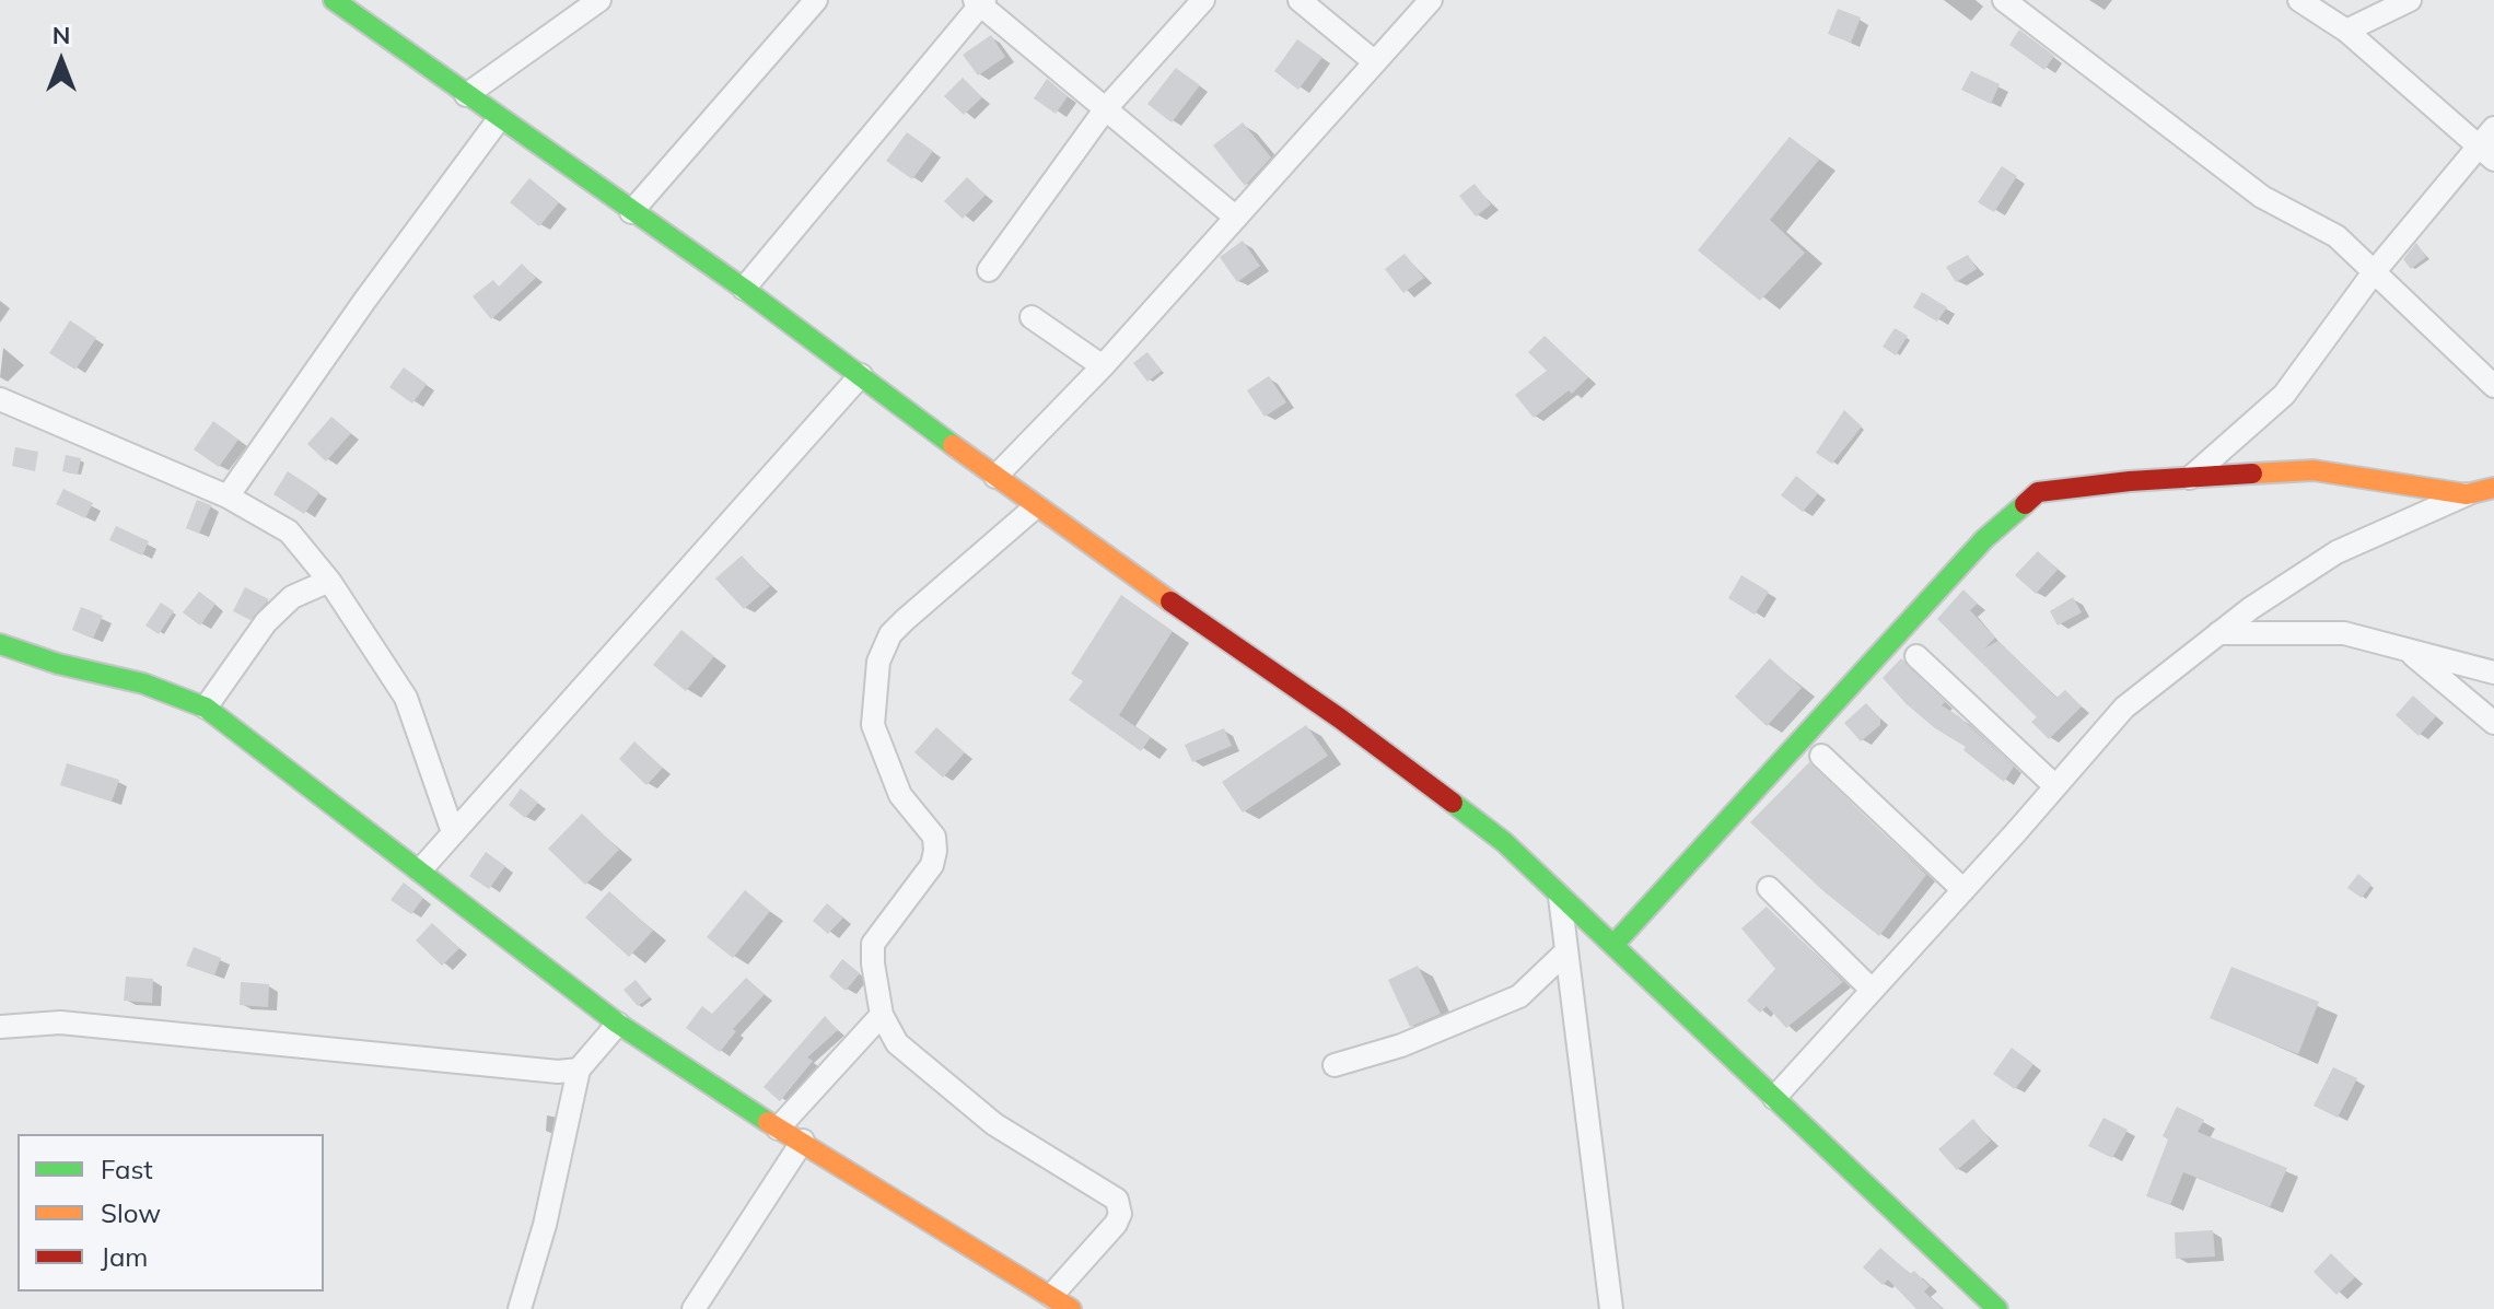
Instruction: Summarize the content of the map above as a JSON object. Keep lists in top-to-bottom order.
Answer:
{
  "legend": ["Fast", "Slow", "Jam"],
  "north": "top"
}
